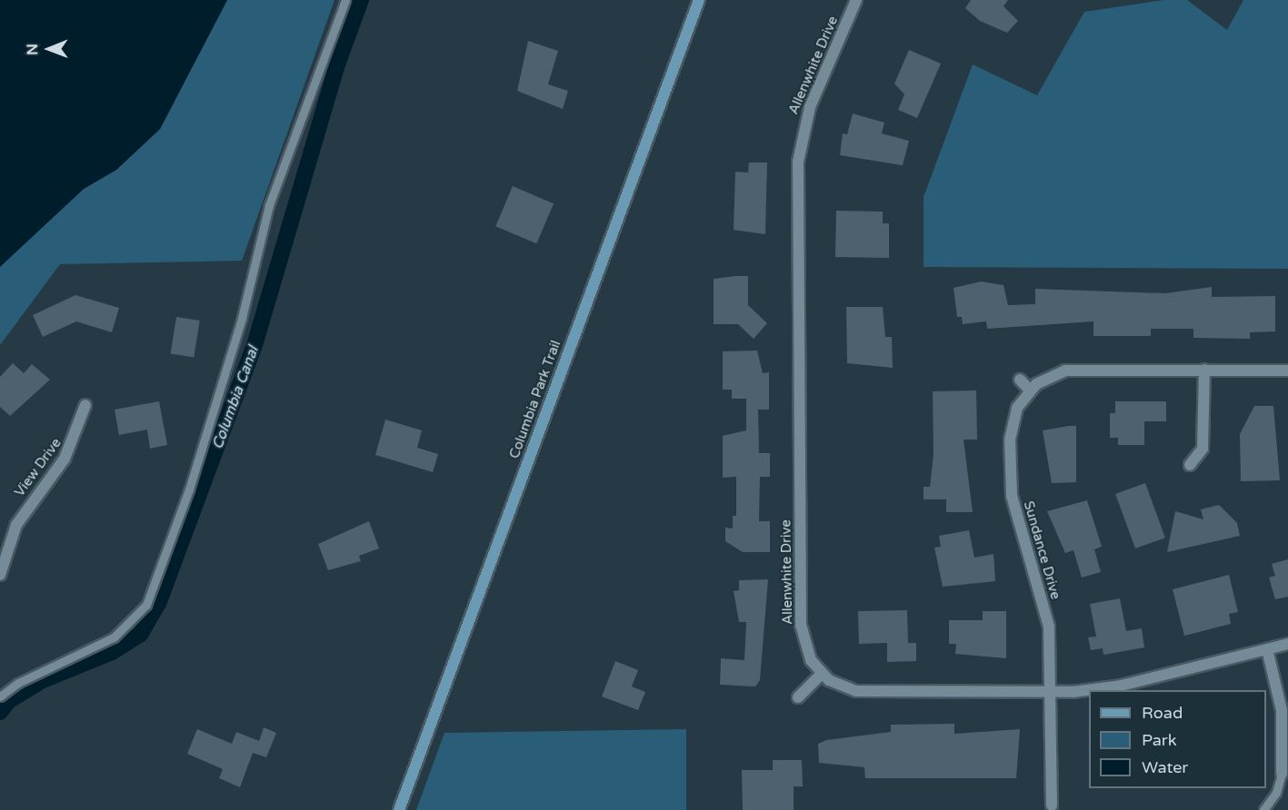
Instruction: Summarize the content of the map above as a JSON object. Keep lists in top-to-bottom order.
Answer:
{
  "streets": {
    "main road": ["Columbia Park Trail"],
    "street": ["Allenwhite Drive", "View Drive", "Sundance Drive"]
  },
  "crossings": [
    ["Allenwhite Drive", "Sundance Drive"]
  ],
  "water": ["Columbia Canal"],
  "legend": ["Road", "Park", "Water"],
  "north": "left"
}
